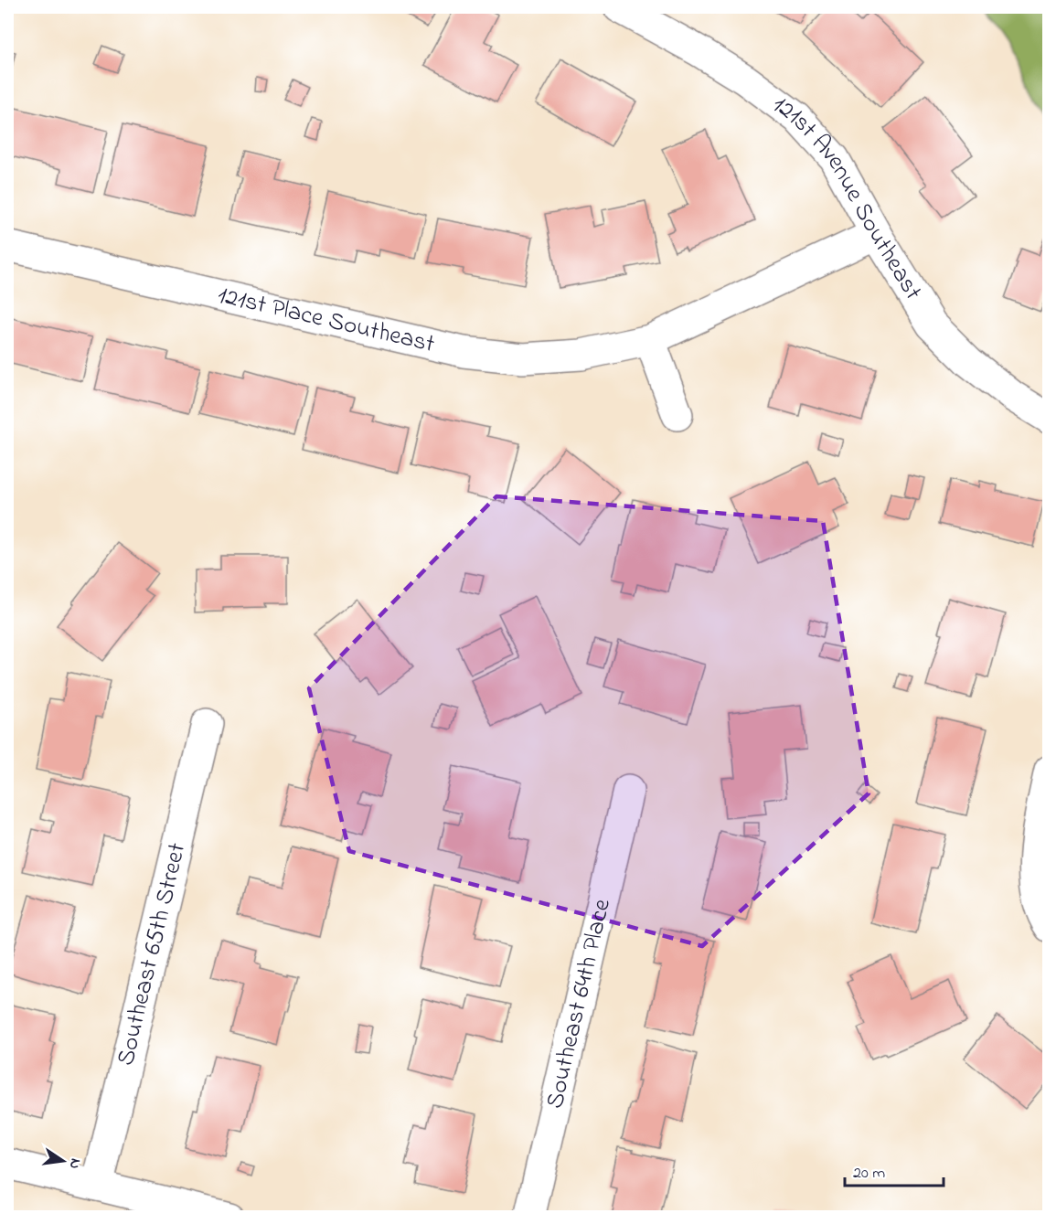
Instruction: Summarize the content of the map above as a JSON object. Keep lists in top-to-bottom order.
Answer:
{
  "streets": {
    "street": [
      "121st Avenue Southeast",
      "121st Place Southeast",
      "Southeast 65th Street",
      "Southeast 64th Place"
    ]
  },
  "crossings": [
    ["121st Avenue Southeast", "121st Place Southeast"]
  ],
  "scale_bar": "20 m",
  "north": "right"
}
